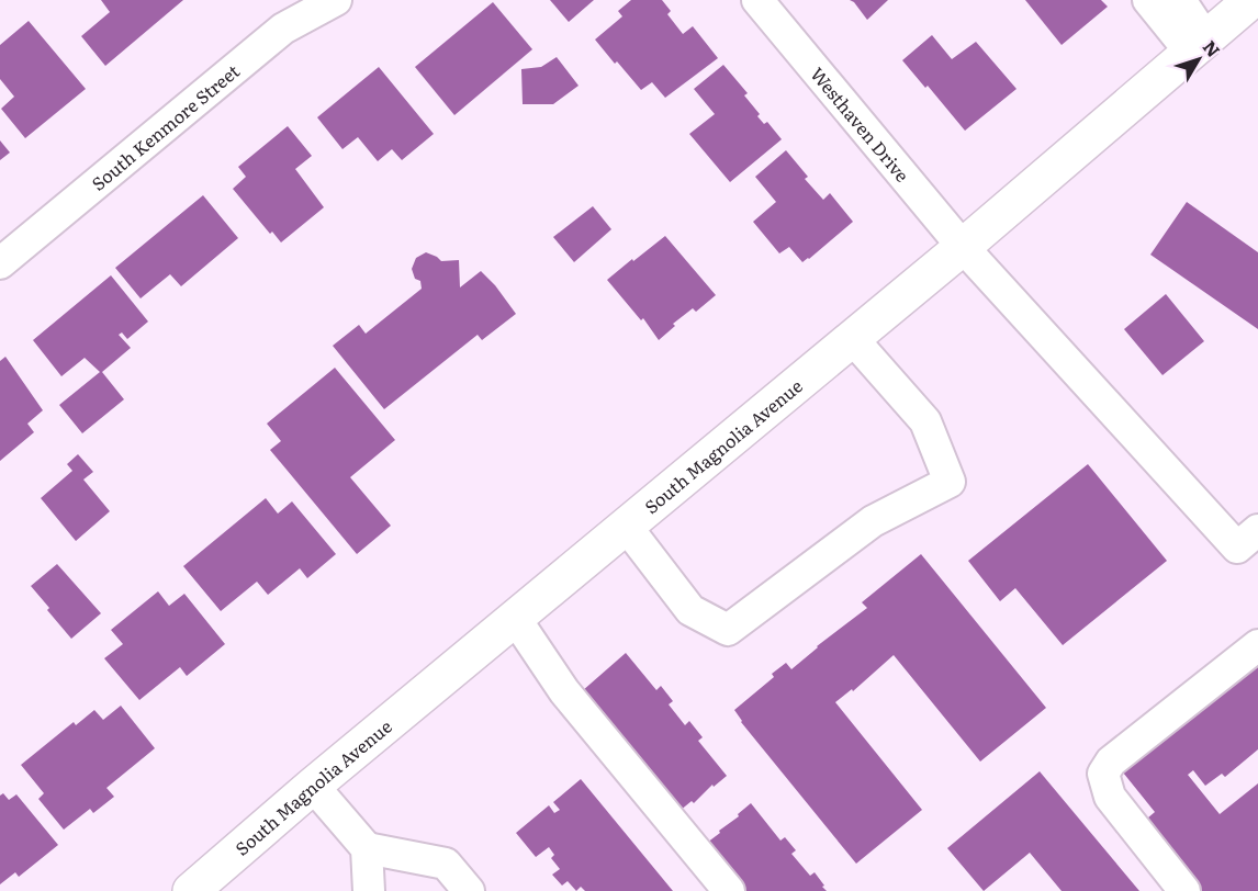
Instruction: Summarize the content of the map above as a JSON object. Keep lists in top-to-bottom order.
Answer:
{
  "streets": {
    "main road": ["South Magnolia Avenue"],
    "street": ["Westhaven Drive", "South Kenmore Street"]
  },
  "crossings": [
    ["Westhaven Drive", "South Magnolia Avenue"]
  ],
  "north": "top right"
}
